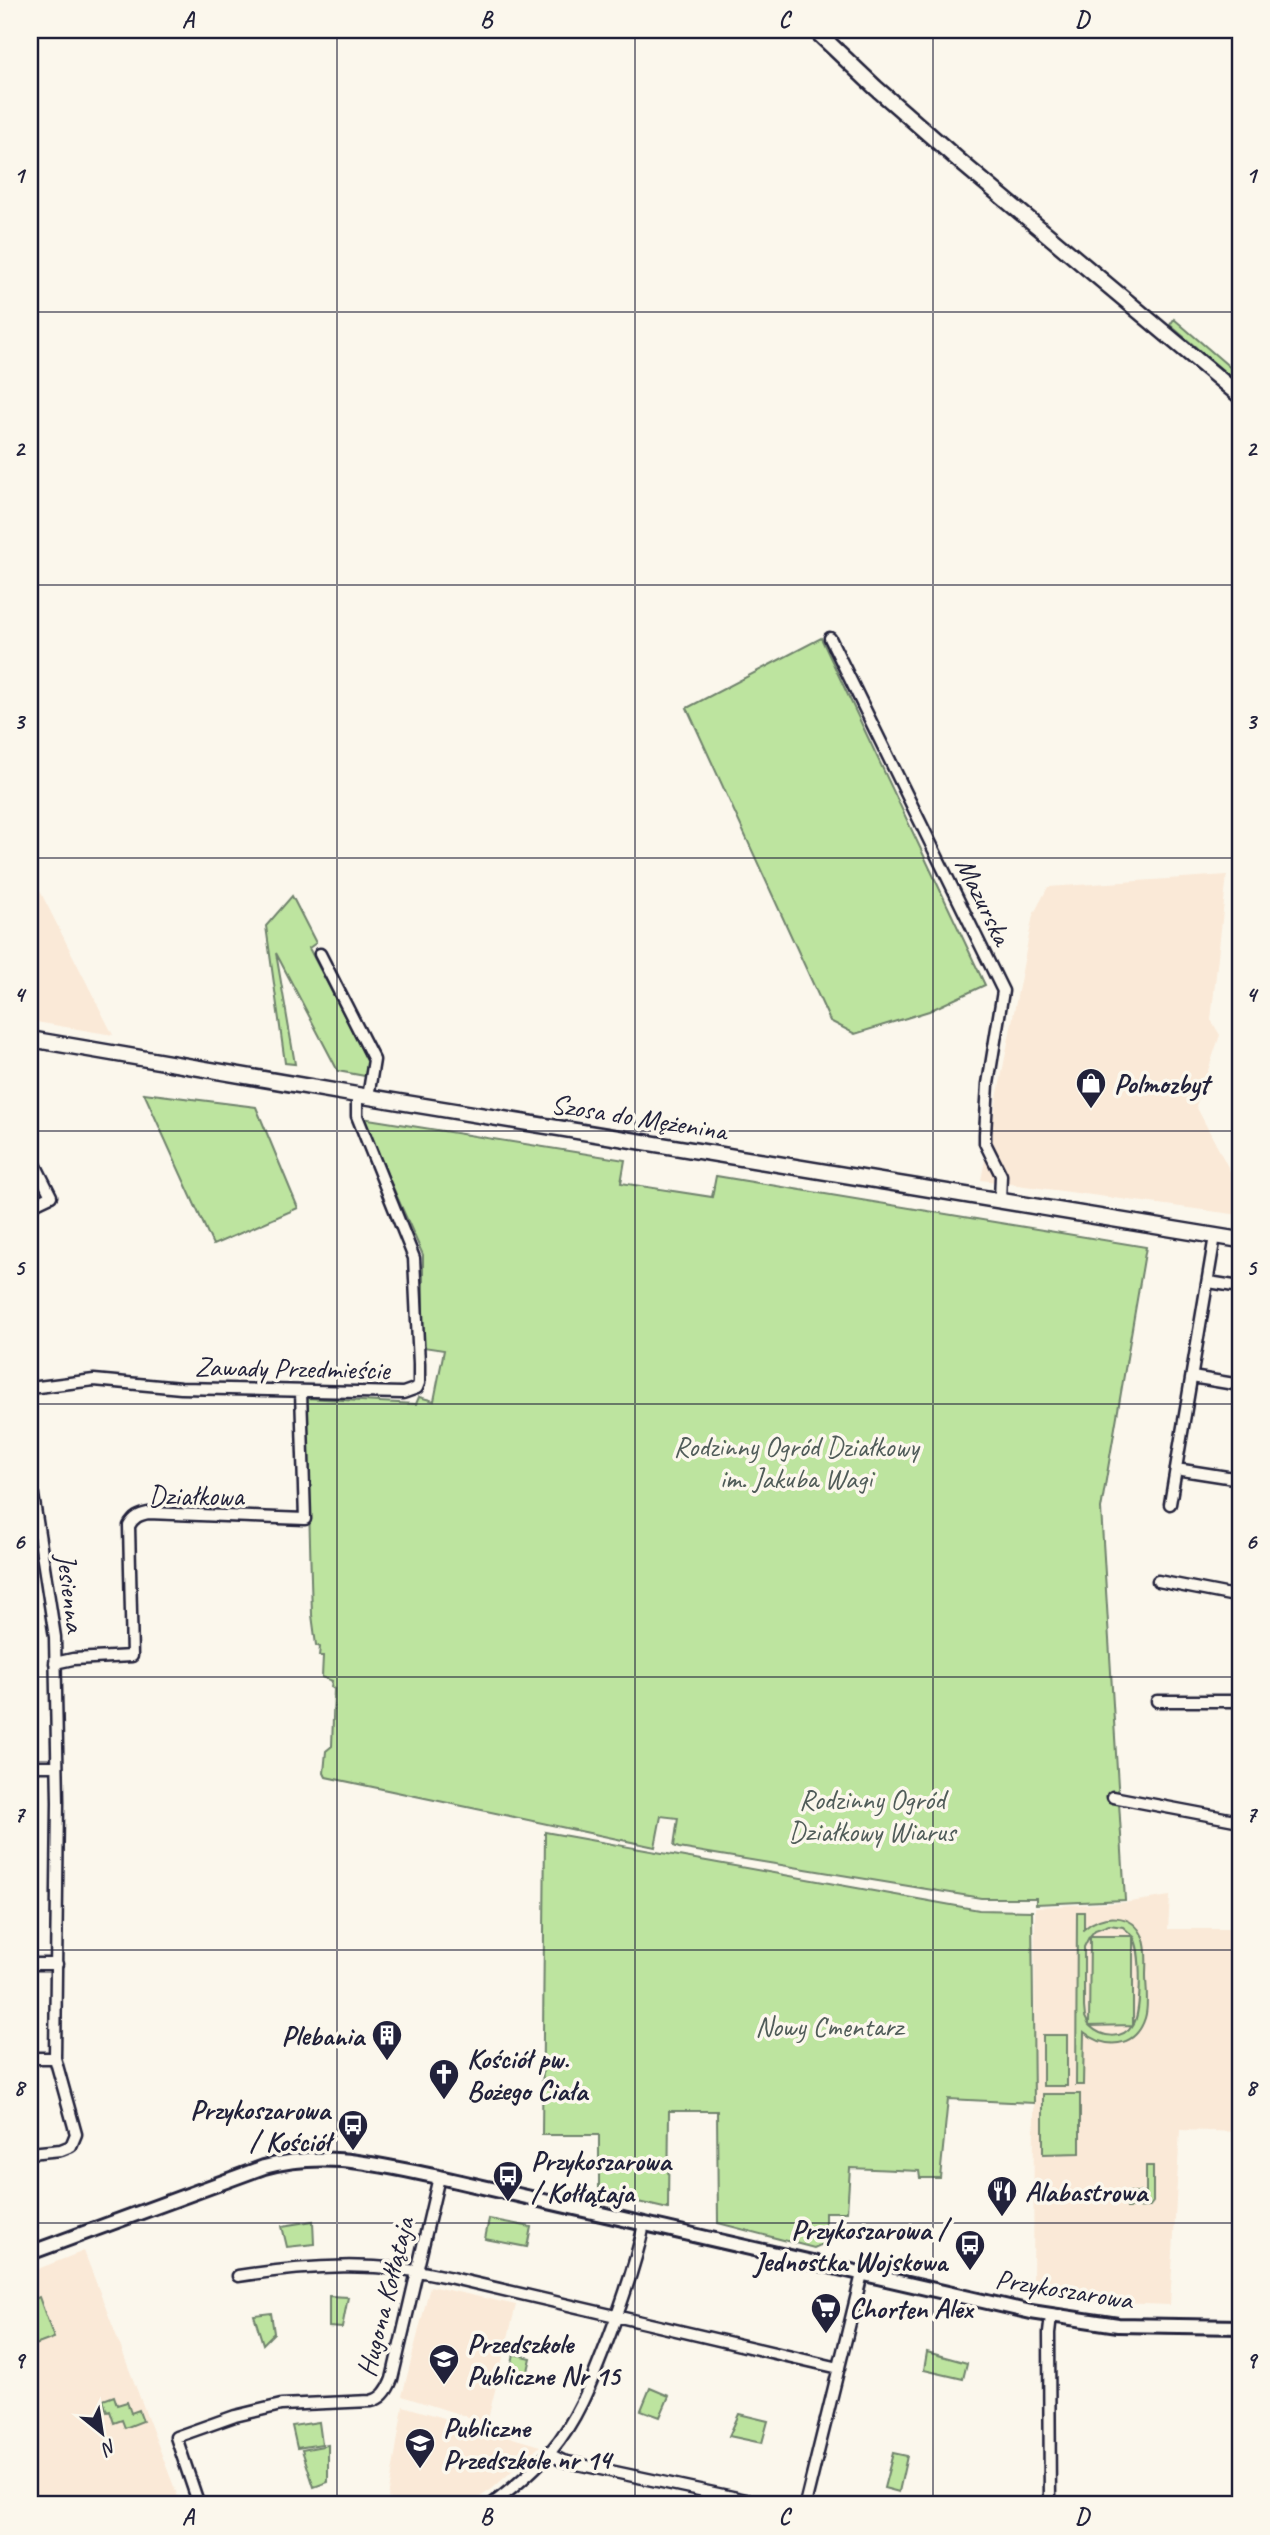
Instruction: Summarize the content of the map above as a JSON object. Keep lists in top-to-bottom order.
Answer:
{
  "streets": {
    "main road": ["Szosa do Mężenina"],
    "street": [
      "Mazurska",
      "Zawady Przedmieście",
      "Działkowa",
      "Jesienna",
      "Przykoszarowa",
      "Hugona Kołłątaja"
    ]
  },
  "crossings": [
    ["Mazurska", "Szosa do Mężenina"],
    ["Szosa do Mężenina", "Zawady Przedmieście"],
    ["Zawady Przedmieście", "Działkowa"],
    ["Działkowa", "Jesienna"],
    ["Przykoszarowa", "Hugona Kołłątaja"]
  ],
  "parks": ["Rodzinny Ogród Działkowy im. Jakuba Wagi", "Rodzinny Ogród Działkowy Wiarus", "Nowy Cmentarz"],
  "places": {
    "shop": ["Polmozbyt"],
    "building": ["Plebania"],
    "church": ["Kościół pw. Bożego Ciała"],
    "bus stop": ["Przykoszarowa / Kościół", "Przykoszarowa / Kołłątaja", "Przykoszarowa / Jednostka Wojskowa"],
    "restaurant": ["Alabastrowa"],
    "supermarket": ["Chorten Alex"],
    "school or university": ["Przedszkole Publiczne Nr 15", "Publiczne Przedszkole nr 14"]
  },
  "north": "bottom right",
  "grid": {
    "columns": [
      "A",
      "B",
      "C",
      "D"
    ],
    "rows": [
      "1",
      "2",
      "3",
      "4",
      "5",
      "6",
      "7",
      "8",
      "9"
    ]
  }
}
